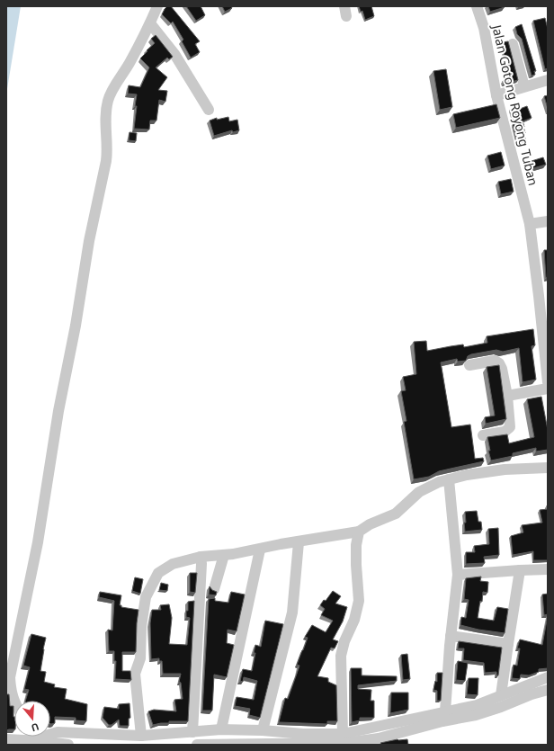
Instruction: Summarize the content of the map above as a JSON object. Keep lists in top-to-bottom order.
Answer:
{
  "streets": {
    "street": ["Jalan Gotong Royong Tuban"]
  },
  "north": "bottom"
}
